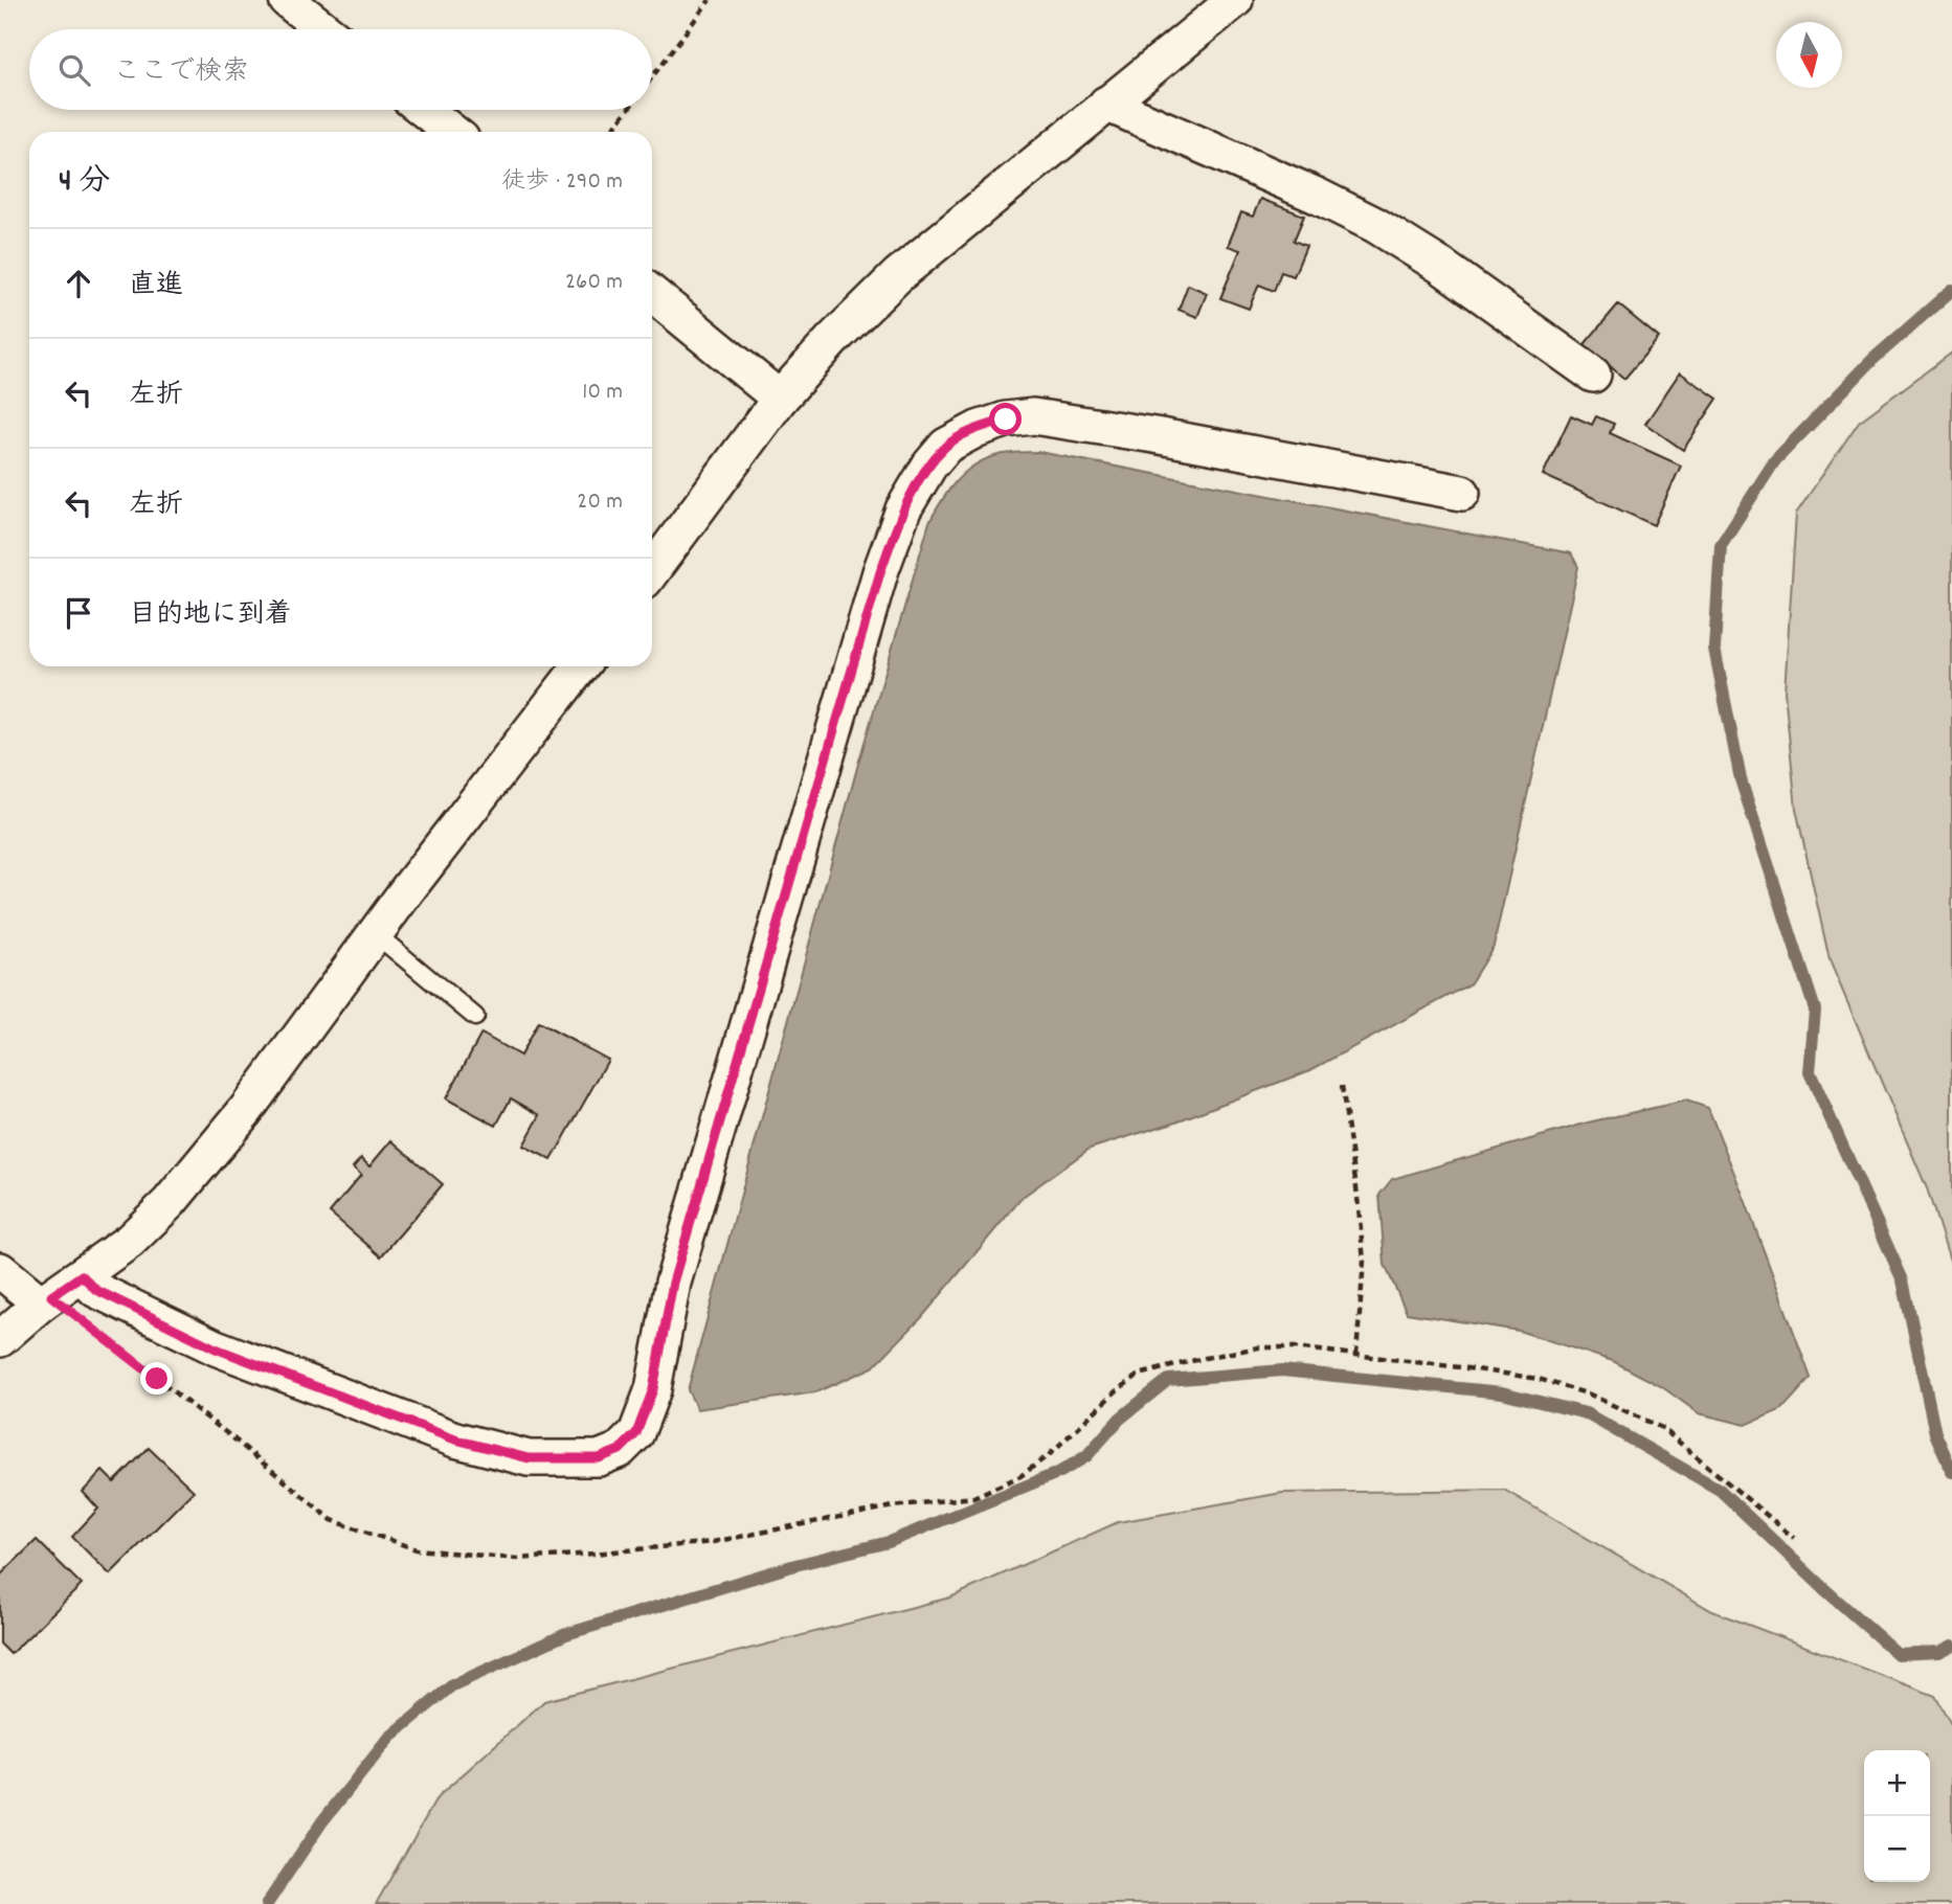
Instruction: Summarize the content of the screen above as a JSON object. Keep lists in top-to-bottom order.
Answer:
{
  "north": "bottom",
  "page": {
    "search": "ここで検索",
    "heading": ["4 分", "徒歩 · 290 m"],
    "list": [
      ["直進", "260 m"],
      ["左折", "10 m"],
      ["左折", "20 m"],
      "目的地に到着"
    ],
    "map_buttons": ["+", "−"]
  }
}
